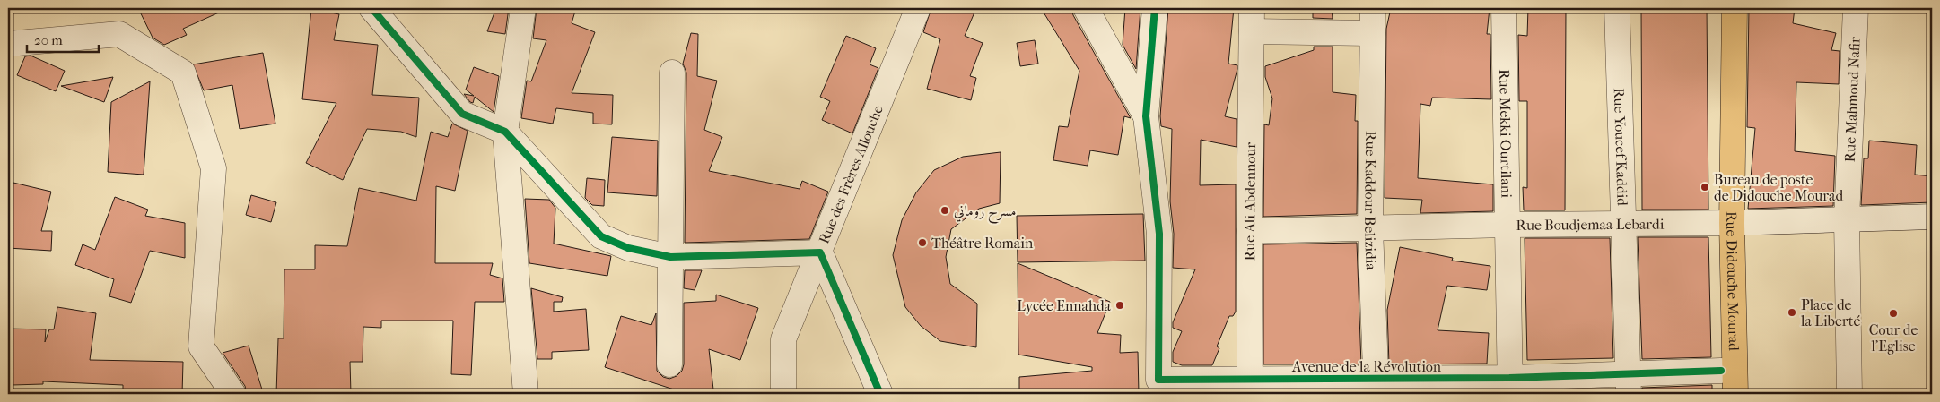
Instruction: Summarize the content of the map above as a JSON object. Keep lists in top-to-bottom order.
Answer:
{
  "streets": {
    "main road": ["Rue Didouche Mourad"],
    "street": [
      "Rue Mahmoud Nafir",
      "Rue Mekki Ourtilani",
      "Rue Youcef Kaddid",
      "Rue des Frères Allouche",
      "Rue Ali Abdennour",
      "Rue Kaddour Belizidia",
      "Rue Boudjemaa Lebardi",
      "Avenue de la Révolution"
    ]
  },
  "crossings": [
    ["Rue Mahmoud Nafir", "Rue Boudjemaa Lebardi"],
    ["Rue Mekki Ourtilani", "Rue Boudjemaa Lebardi"],
    ["Rue Mekki Ourtilani", "Avenue de la Révolution"],
    ["Rue Youcef Kaddid", "Rue Boudjemaa Lebardi"],
    ["Rue Youcef Kaddid", "Avenue de la Révolution"],
    ["Rue Ali Abdennour", "Rue Boudjemaa Lebardi"],
    ["Rue Ali Abdennour", "Avenue de la Révolution"],
    ["Rue Kaddour Belizidia", "Rue Boudjemaa Lebardi"],
    ["Rue Kaddour Belizidia", "Avenue de la Révolution"],
    ["Rue Boudjemaa Lebardi", "Rue Didouche Mourad"],
    ["Rue Didouche Mourad", "Avenue de la Révolution"]
  ],
  "places": [
    "Bureau de poste de Didouche Mourad",
    "مسرح روماني",
    "Théâtre Romain",
    "Lycée Ennahda",
    "Place de la Liberté",
    "Cour de l'Eglise"
  ],
  "scale_bar": "20 m"
}
